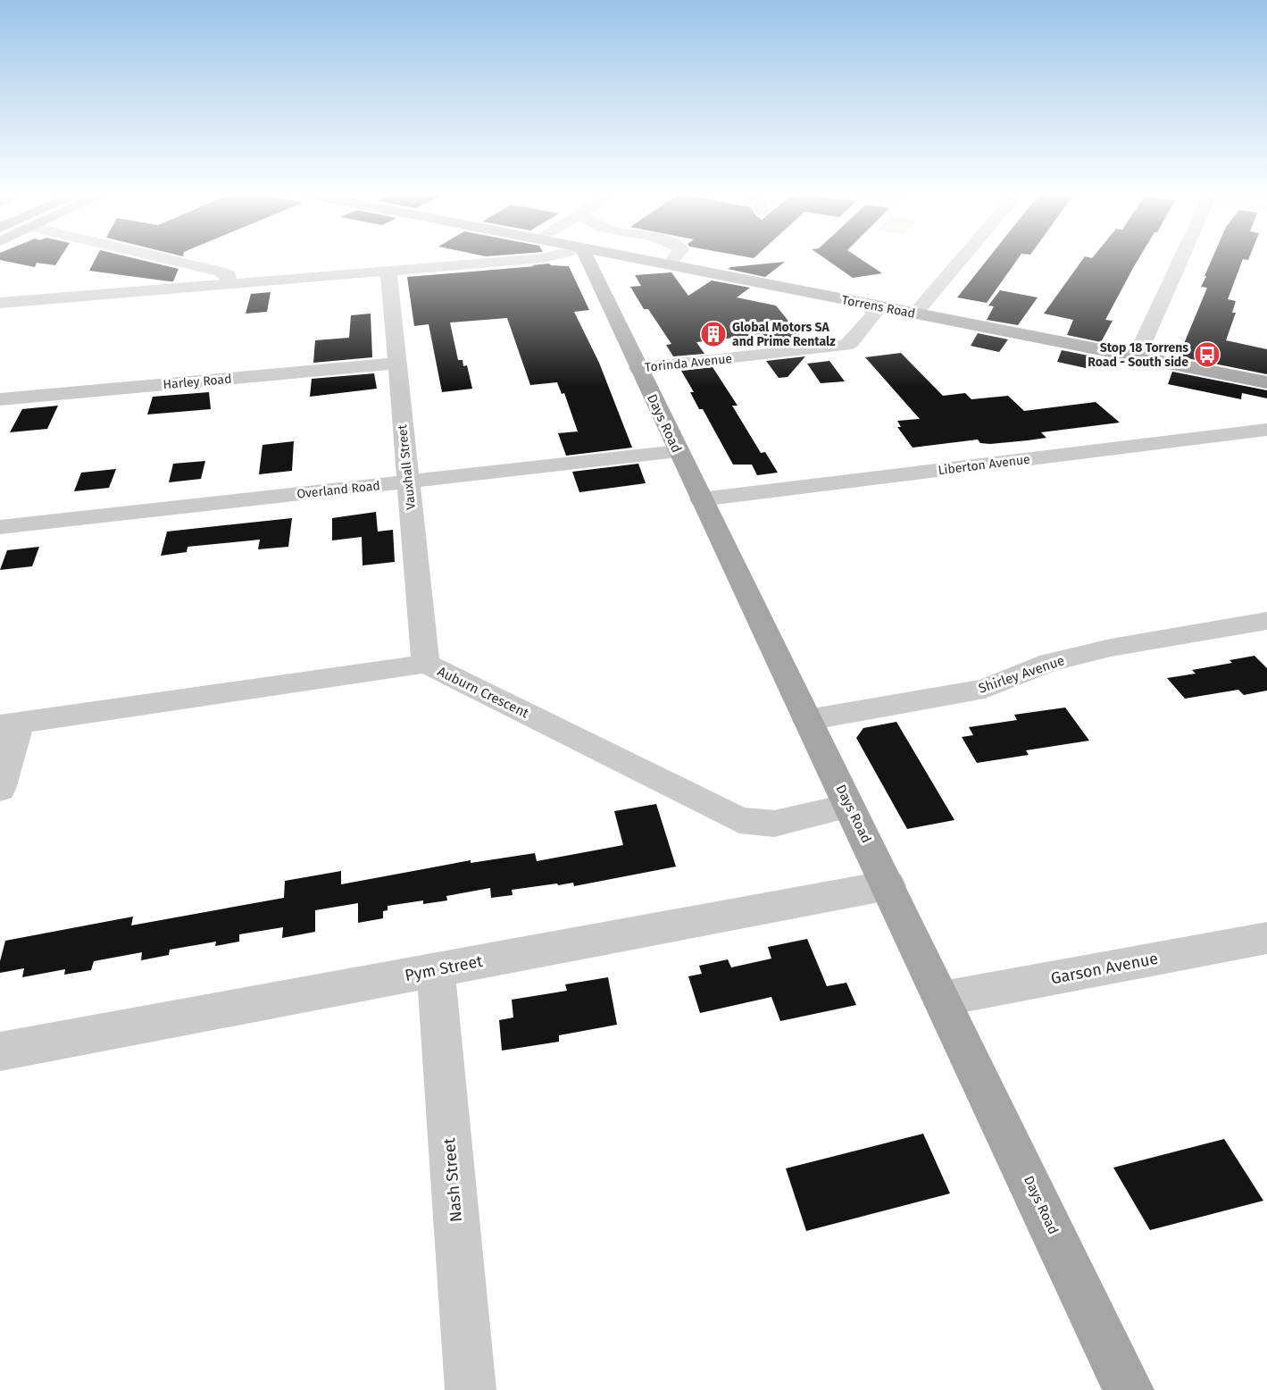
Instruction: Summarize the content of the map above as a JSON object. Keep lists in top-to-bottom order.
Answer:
{
  "streets": {
    "main road": ["Torrens Road", "Days Road"],
    "street": [
      "Torinda Avenue",
      "Harley Road",
      "Liberton Avenue",
      "Vauxhall Street",
      "Overland Road",
      "Shirley Avenue",
      "Auburn Crescent",
      "Pym Street",
      "Garson Avenue",
      "Nash Street"
    ]
  },
  "crossings": [
    ["Torrens Road", "Torinda Avenue"],
    ["Torinda Avenue", "Days Road"],
    ["Harley Road", "Vauxhall Street"],
    ["Days Road", "Liberton Avenue"],
    ["Days Road", "Overland Road"],
    ["Days Road", "Shirley Avenue"],
    ["Days Road", "Auburn Crescent"],
    ["Days Road", "Pym Street"],
    ["Days Road", "Garson Avenue"],
    ["Vauxhall Street", "Overland Road"],
    ["Vauxhall Street", "Auburn Crescent"],
    ["Pym Street", "Nash Street"]
  ],
  "places": {
    "building": ["Global Motors SA and Prime Rentalz"],
    "bus stop": ["Stop 18 Torrens Road - South side"]
  }
}
